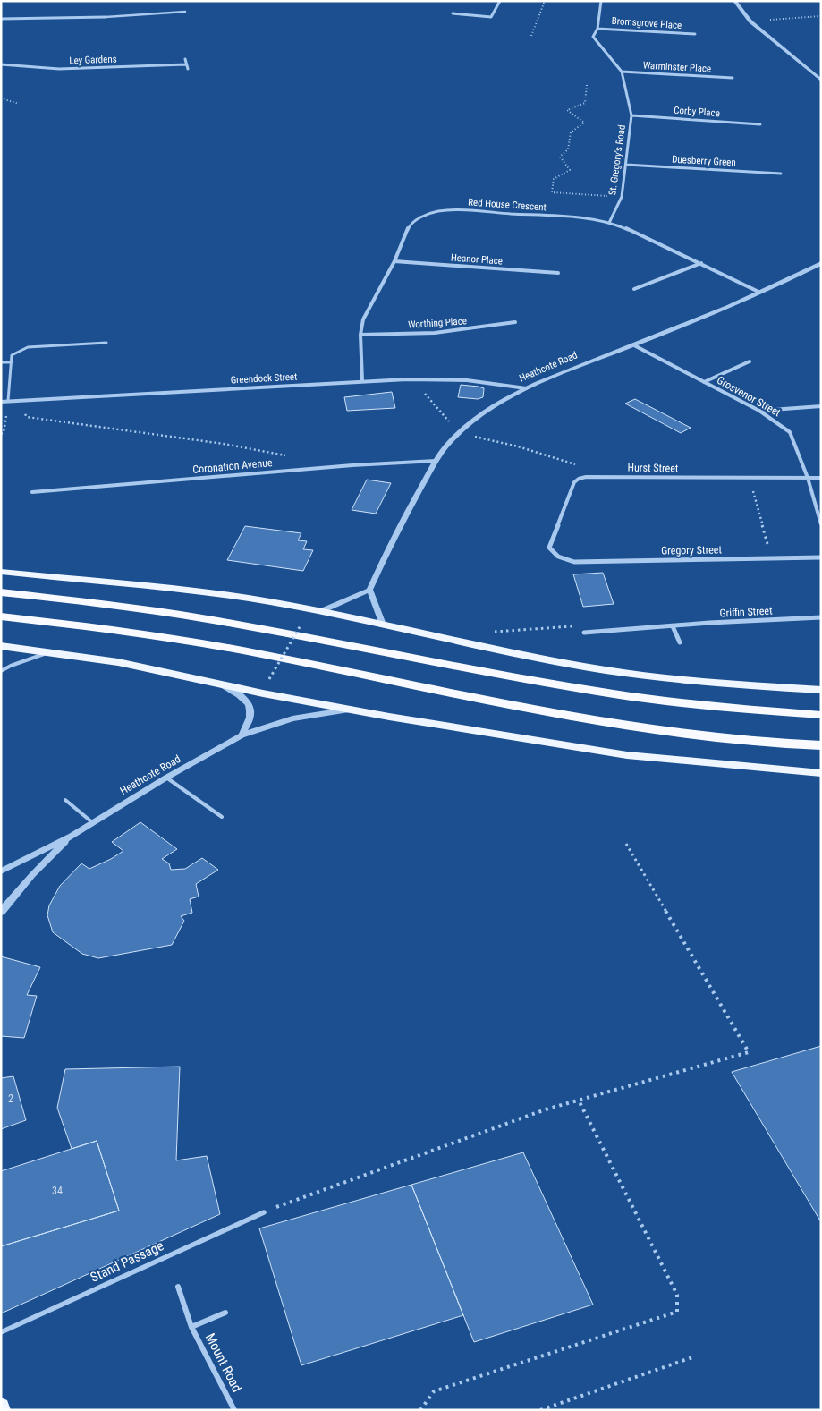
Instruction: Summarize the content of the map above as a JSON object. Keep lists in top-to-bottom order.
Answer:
{
  "streets": {
    "street": [
      "Bromsgrove Place",
      "Ley Gardens",
      "Warminster Place",
      "Corby Place",
      "St. Gregory's Road",
      "Duesberry Green",
      "Red House Crescent",
      "Heanor Place",
      "Worthing Place",
      "Heathcote Road",
      "Greendock Street",
      "Grosvenor Street",
      "Coronation Avenue",
      "Hurst Street",
      "Gregory Street",
      "Griffin Street",
      "Stand Passage",
      "Mount Road"
    ]
  },
  "crossings": [
    ["Bromsgrove Place", "St. Gregory's Road"],
    ["Warminster Place", "St. Gregory's Road"],
    ["Corby Place", "St. Gregory's Road"],
    ["St. Gregory's Road", "Duesberry Green"],
    ["St. Gregory's Road", "Red House Crescent"],
    ["Red House Crescent", "Heanor Place"],
    ["Red House Crescent", "Worthing Place"],
    ["Red House Crescent", "Heathcote Road"],
    ["Red House Crescent", "Greendock Street"],
    ["Heathcote Road", "Greendock Street"],
    ["Heathcote Road", "Grosvenor Street"],
    ["Heathcote Road", "Coronation Avenue"],
    ["Grosvenor Street", "Hurst Street"],
    ["Hurst Street", "Gregory Street"]
  ],
  "house_numbers": ["2", "34"]
}
